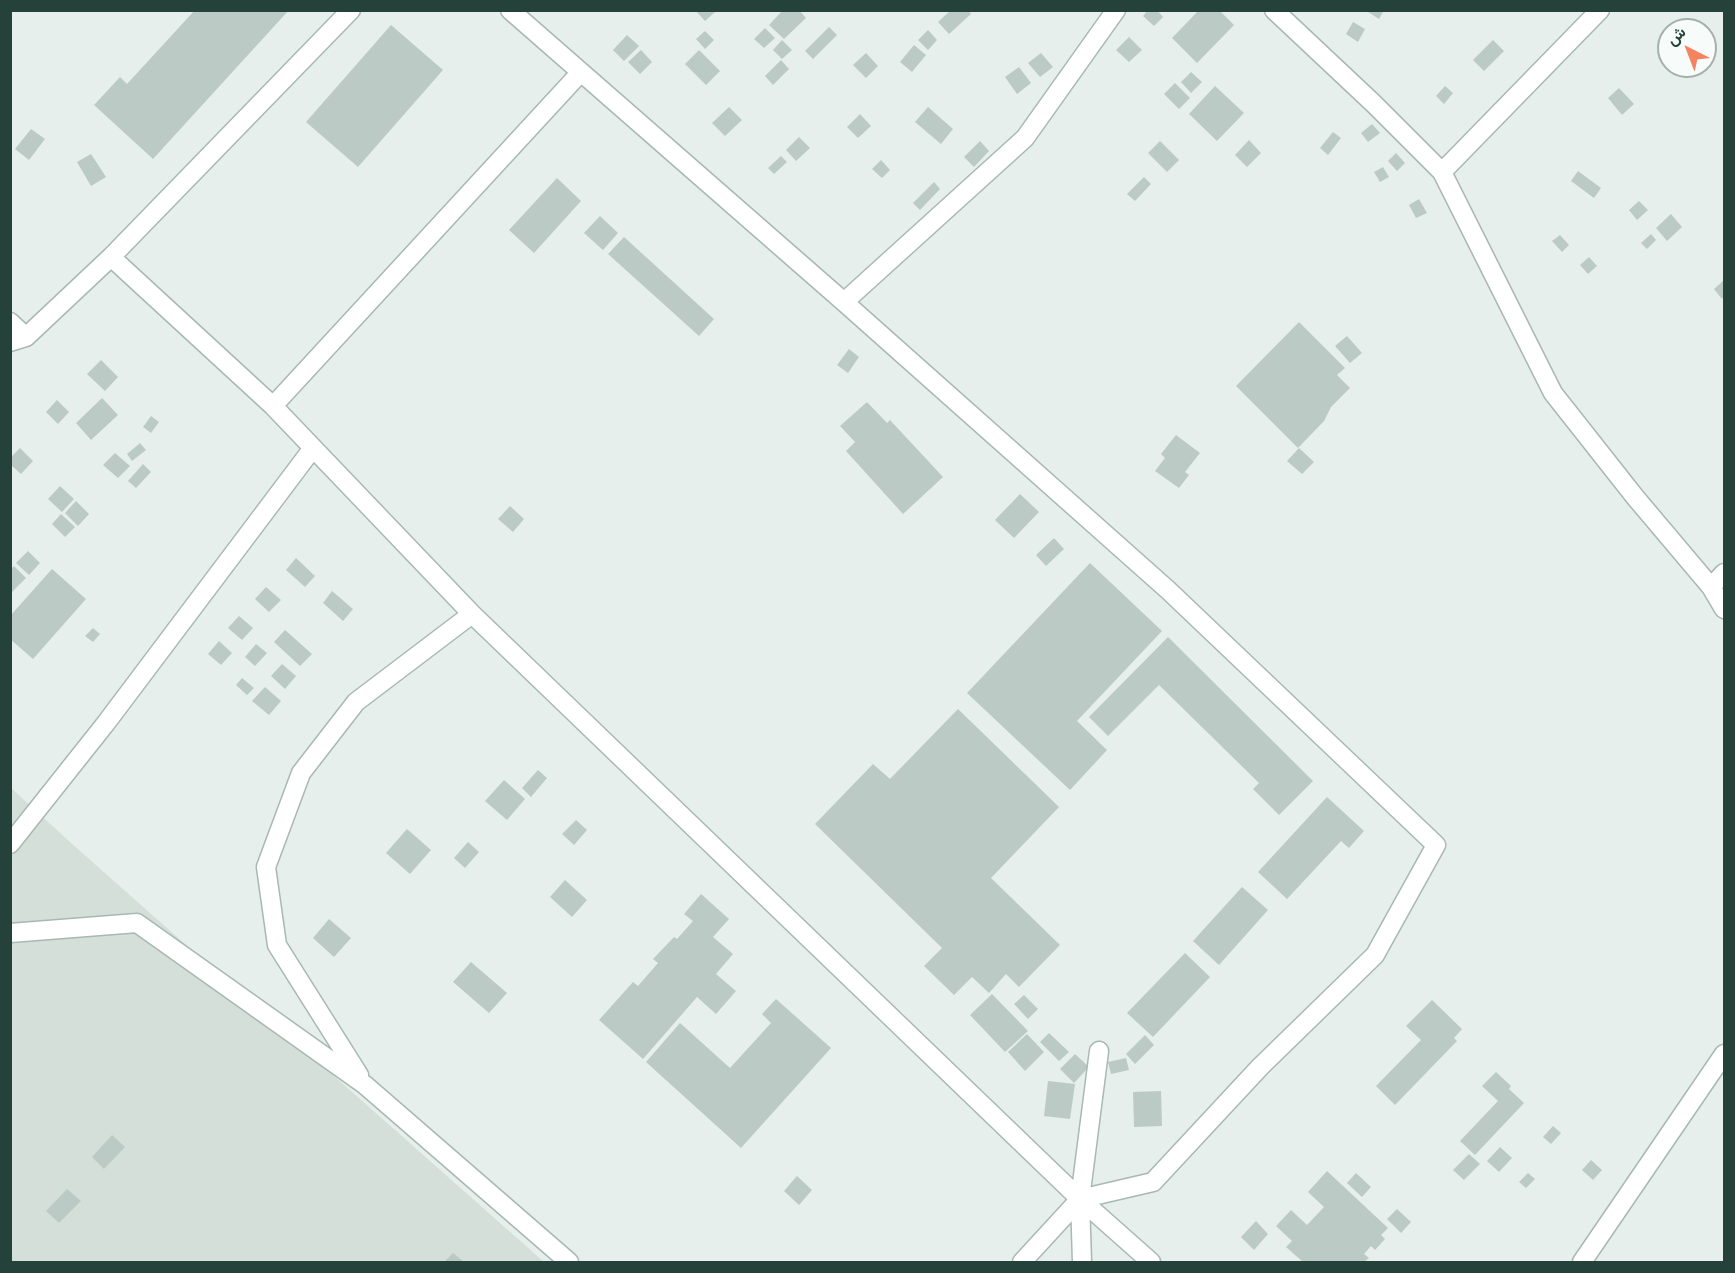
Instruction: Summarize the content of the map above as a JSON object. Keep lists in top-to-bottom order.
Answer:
{
  "north": "top left"
}
